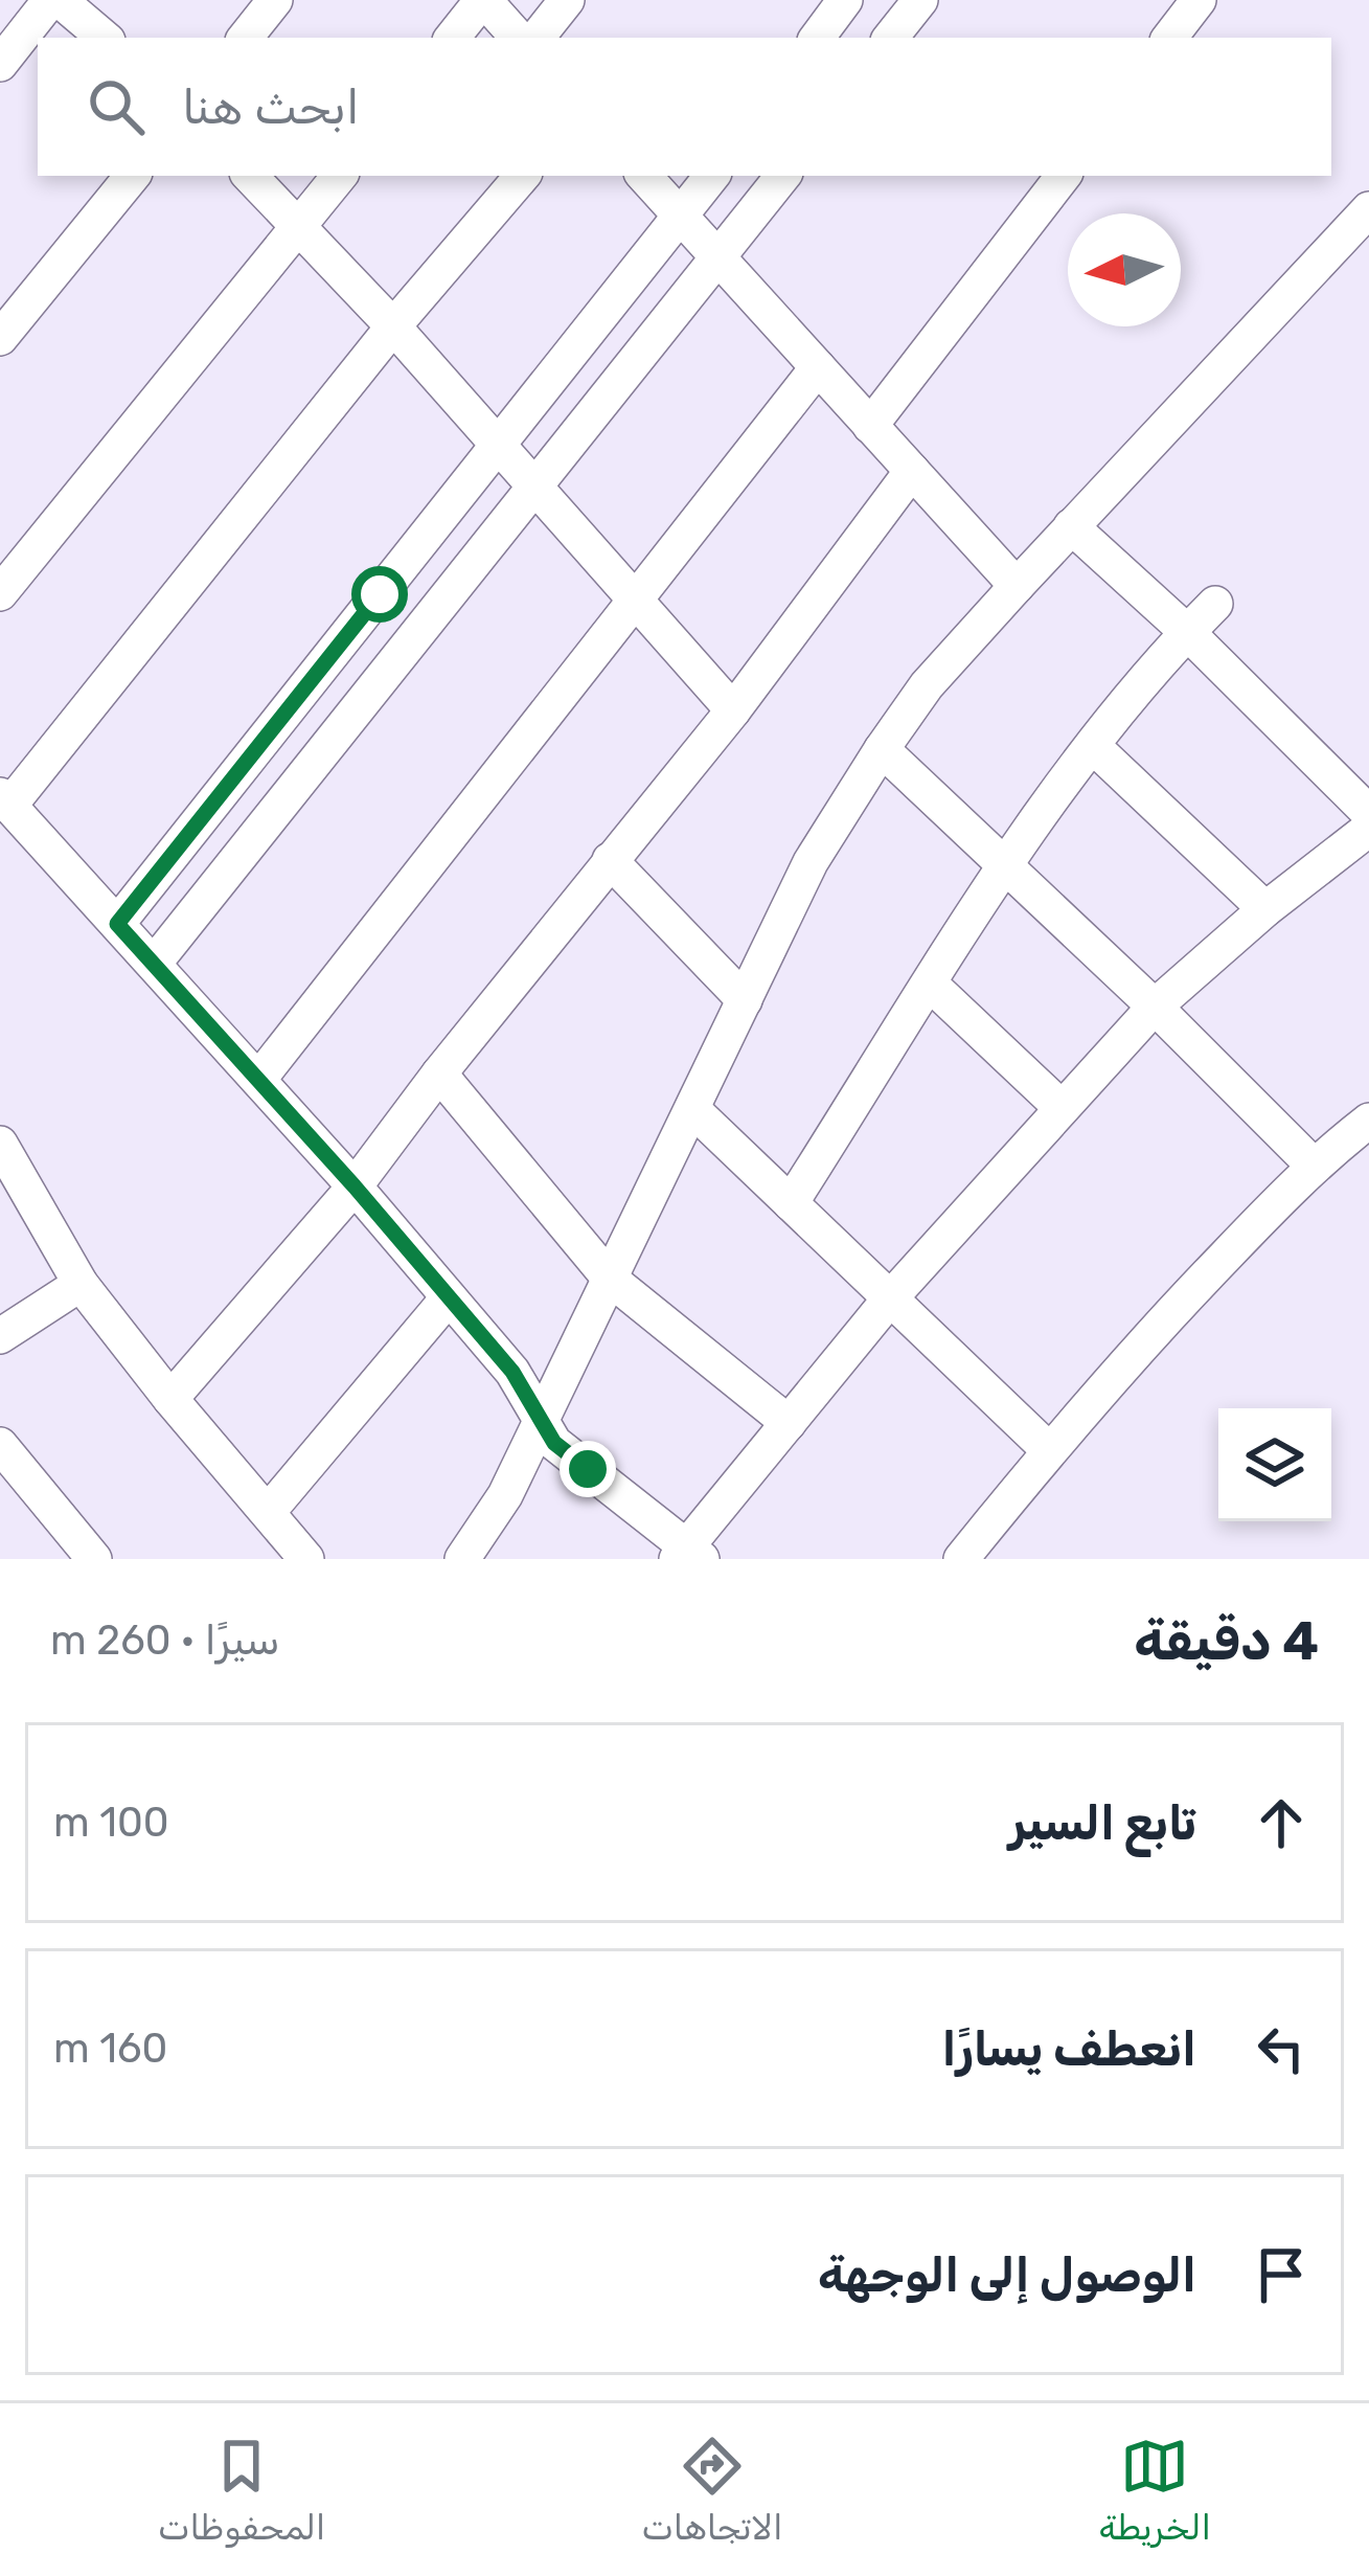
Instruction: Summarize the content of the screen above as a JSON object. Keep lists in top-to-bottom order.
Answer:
{
  "north": "left",
  "page": {
    "search": "ابحث هنا",
    "heading": ["4 دقيقة", "سيرًا · 260 m"],
    "list": [
      ["تابع السير", "100 m"],
      ["انعطف يسارًا", "160 m"],
      "الوصول إلى الوجهة"
    ],
    "nav": ["الخريطة", "الاتجاهات", "المحفوظات"]
  }
}
